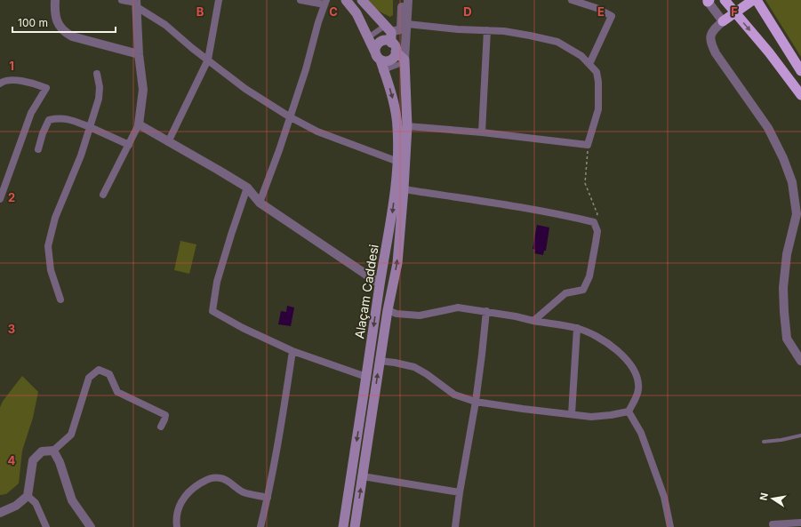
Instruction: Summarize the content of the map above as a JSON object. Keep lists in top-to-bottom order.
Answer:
{
  "streets": {
    "main road": ["Alaçam Caddesi"]
  },
  "scale_bar": "100 m",
  "north": "left",
  "grid": {
    "columns": [
      "B",
      "C",
      "D",
      "E",
      "F"
    ],
    "rows": [
      "1",
      "2",
      "3",
      "4"
    ]
  }
}
